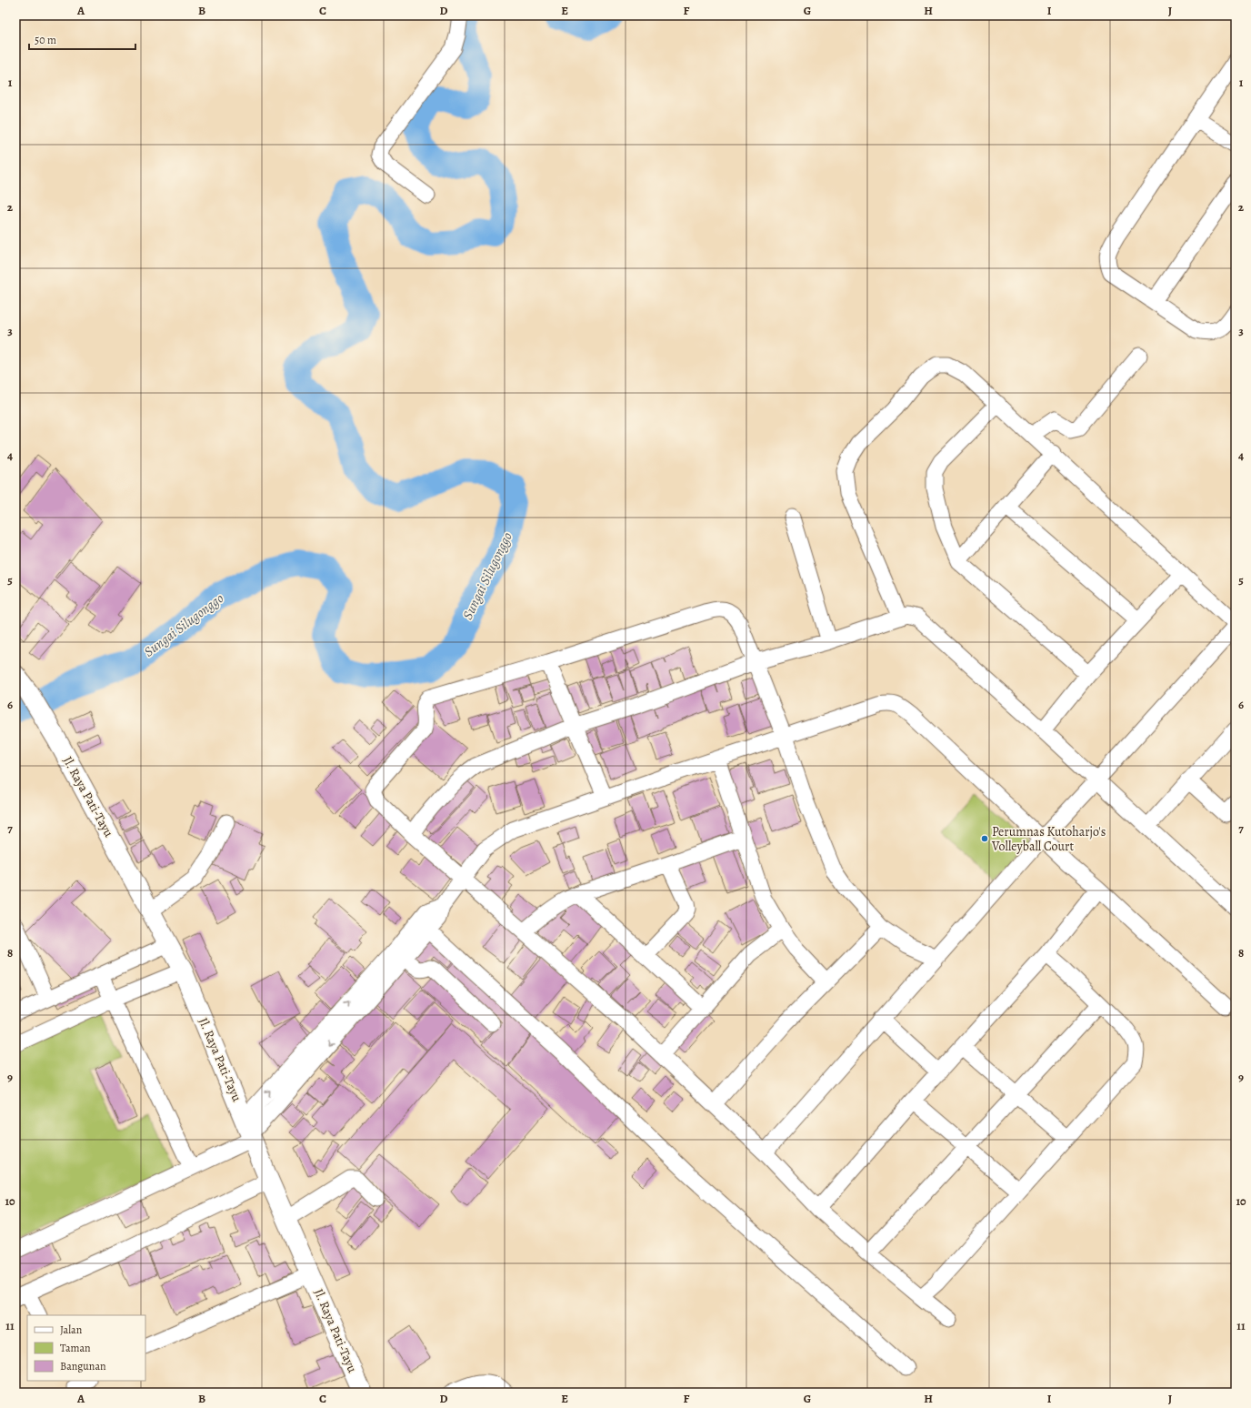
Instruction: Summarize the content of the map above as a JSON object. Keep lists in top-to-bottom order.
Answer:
{
  "streets": {
    "main road": ["Jl. Raya Pati-Tayu"]
  },
  "water": ["Sungai Silugonggo"],
  "places": ["Perumnas Kutoharjo's Volleyball Court"],
  "legend": ["Jalan", "Taman", "Bangunan"],
  "scale_bar": "50 m",
  "grid": {
    "columns": [
      "A",
      "B",
      "C",
      "D",
      "E",
      "F",
      "G",
      "H",
      "I",
      "J"
    ],
    "rows": [
      "1",
      "2",
      "3",
      "4",
      "5",
      "6",
      "7",
      "8",
      "9",
      "10",
      "11"
    ]
  }
}
